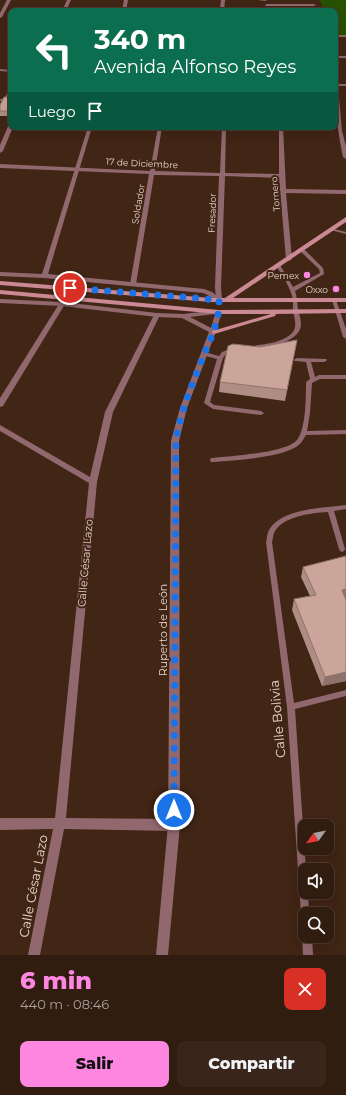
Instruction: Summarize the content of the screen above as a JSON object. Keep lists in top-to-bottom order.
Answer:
{
  "streets": {
    "street": [
      "17 de Diciembre",
      "Tornero",
      "Soldador",
      "Fresador",
      "Calle César Lazo",
      "Ruperto de León"
    ],
    "lane": ["Calle Bolivia"]
  },
  "crossings": [
    ["17 de Diciembre", "Tornero"],
    ["17 de Diciembre", "Soldador"],
    ["17 de Diciembre", "Fresador"],
    ["Calle César Lazo", "Ruperto de León"]
  ],
  "places": ["Pemex", "Oxxo"],
  "north": "bottom left",
  "page": {
    "turn": ["340 m", "Avenida Alfonso Reyes"],
    "then": "Luego",
    "heading": ["6 min", "440 m · 08:46"],
    "buttons": ["Salir", "Compartir"]
  }
}
